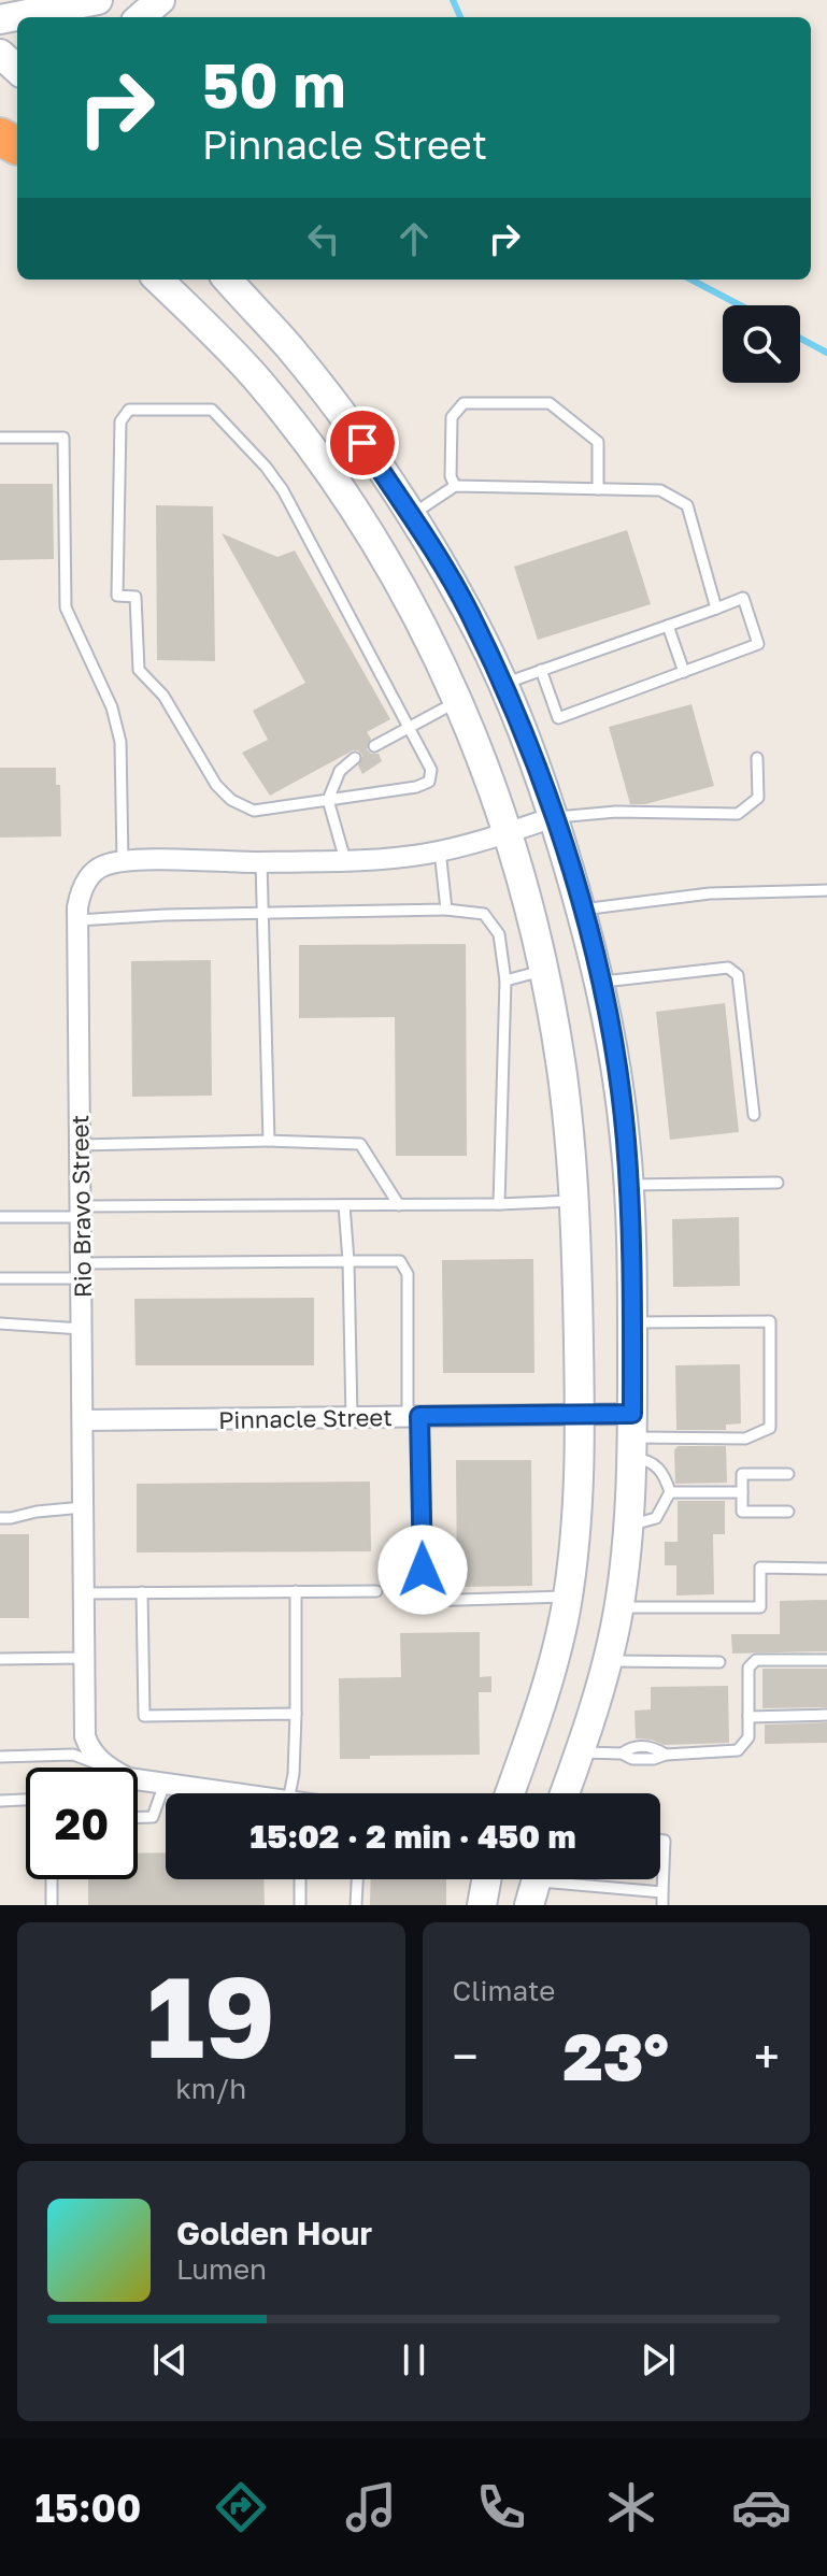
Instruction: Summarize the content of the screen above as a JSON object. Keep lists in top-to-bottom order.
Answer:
{
  "streets": {
    "street": ["Rio Bravo Street", "Pinnacle Street"]
  },
  "crossings": [
    ["Rio Bravo Street", "Pinnacle Street"]
  ],
  "page": {
    "turn": ["50 m", "Pinnacle Street"],
    "limit": "20",
    "trip": "15:02 · 2 min · 450 m",
    "tile": [
      ["19", "km/h"],
      "Climate"
    ],
    "heat": ["−", "23°", "+"],
    "song": ["Golden Hour", "Lumen"],
    "tabs": "15:00"
  }
}
